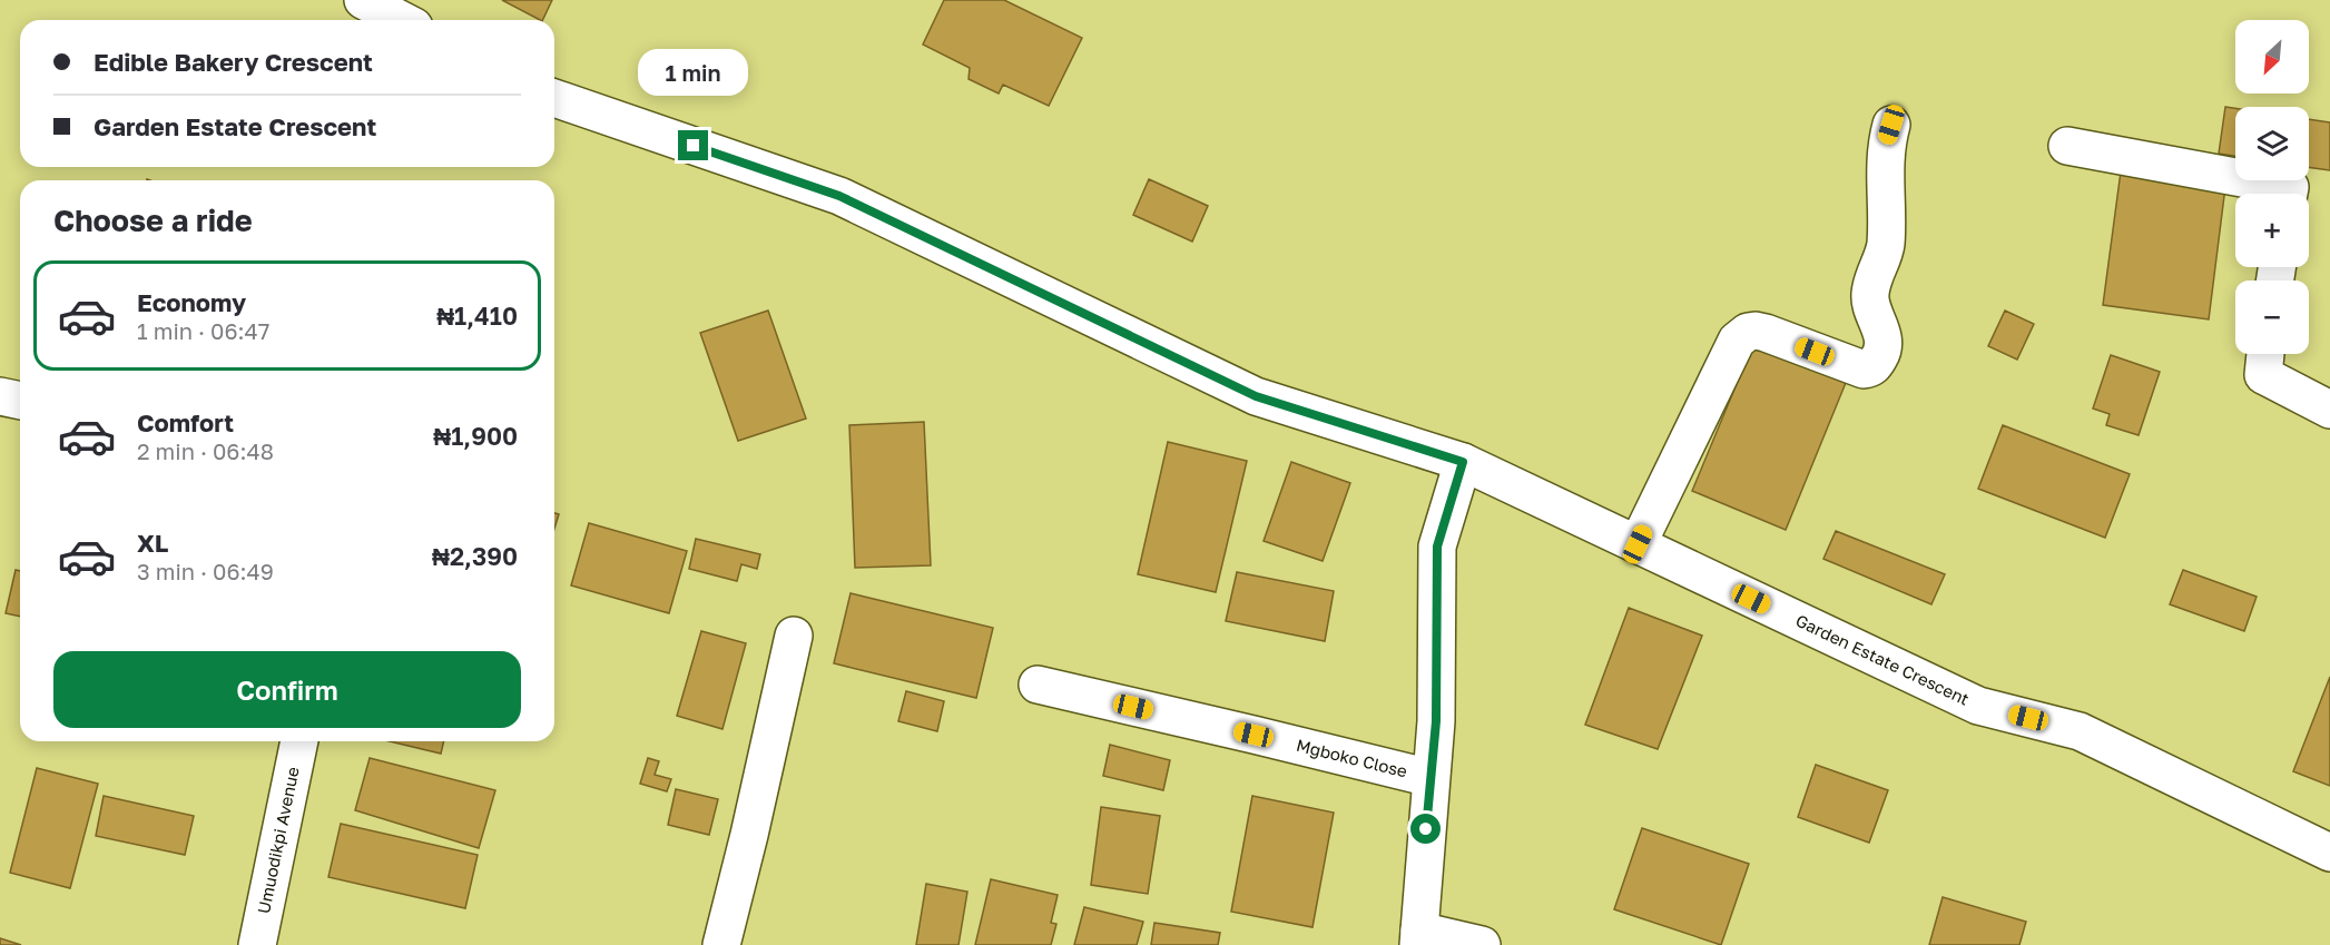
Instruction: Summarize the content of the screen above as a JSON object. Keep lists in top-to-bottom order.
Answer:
{
  "streets": {
    "street": ["Garden Estate Crescent", "Mgboko Close", "Umuodikpi Avenue"]
  },
  "north": "bottom left",
  "page": {
    "map_buttons": ["+", "−"],
    "banner": ["Edible Bakery Crescent", "Garden Estate Crescent"],
    "bubble": "1 min",
    "heading": "Choose a ride",
    "list": [
      {
        "name": "Economy",
        "note": "1 min · 06:47",
        "value": "₦1,410"
      },
      {
        "name": "Comfort",
        "note": "2 min · 06:48",
        "value": "₦1,900"
      },
      {
        "name": "XL",
        "note": "3 min · 06:49",
        "value": "₦2,390"
      }
    ],
    "buttons": "Confirm"
  }
}
